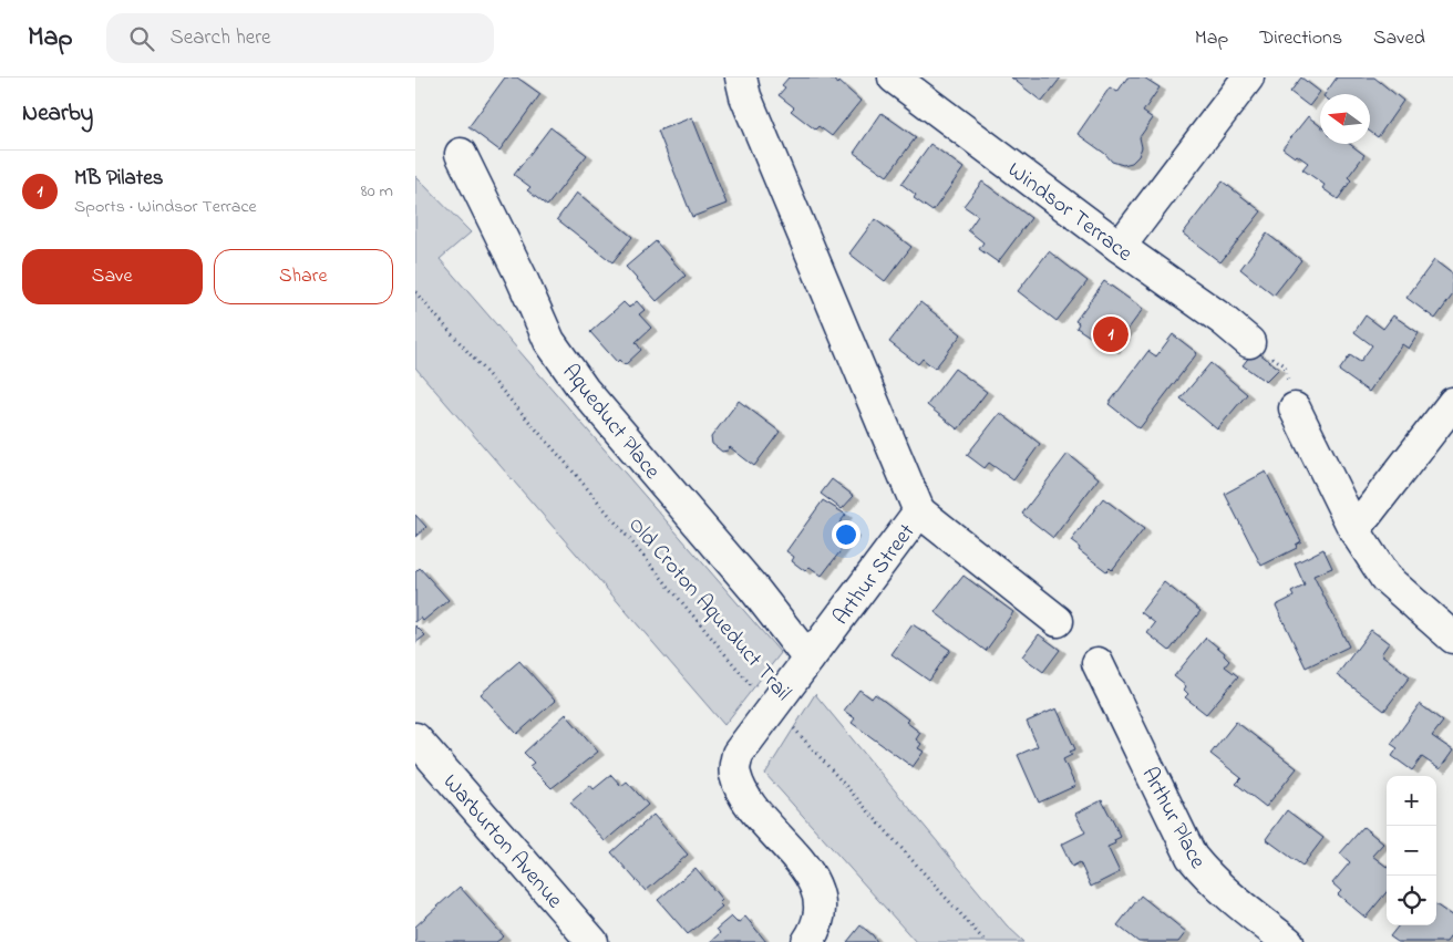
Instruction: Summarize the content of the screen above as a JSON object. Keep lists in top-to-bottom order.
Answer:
{
  "streets": {
    "street": [
      "Windsor Terrace",
      "Aqueduct Place",
      "Arthur Street",
      "Arthur Place",
      "Warburton Avenue"
    ],
    "path": ["Old Croton Aqueduct Trail"]
  },
  "crossings": [
    ["Aqueduct Place", "Arthur Street"],
    ["Arthur Street", "Old Croton Aqueduct Trail"]
  ],
  "north": "left",
  "page": {
    "header": "Map",
    "search": "Search here",
    "nav": ["Map", "Directions", "Saved"],
    "heading": "Nearby",
    "list": [
      {
        "mark": "1",
        "name": "MB Pilates",
        "note": "Sports · Windsor Terrace",
        "value": "80 m"
      }
    ],
    "buttons": ["Save", "Share"],
    "pins": "1",
    "map_buttons": ["+", "−"]
  }
}
